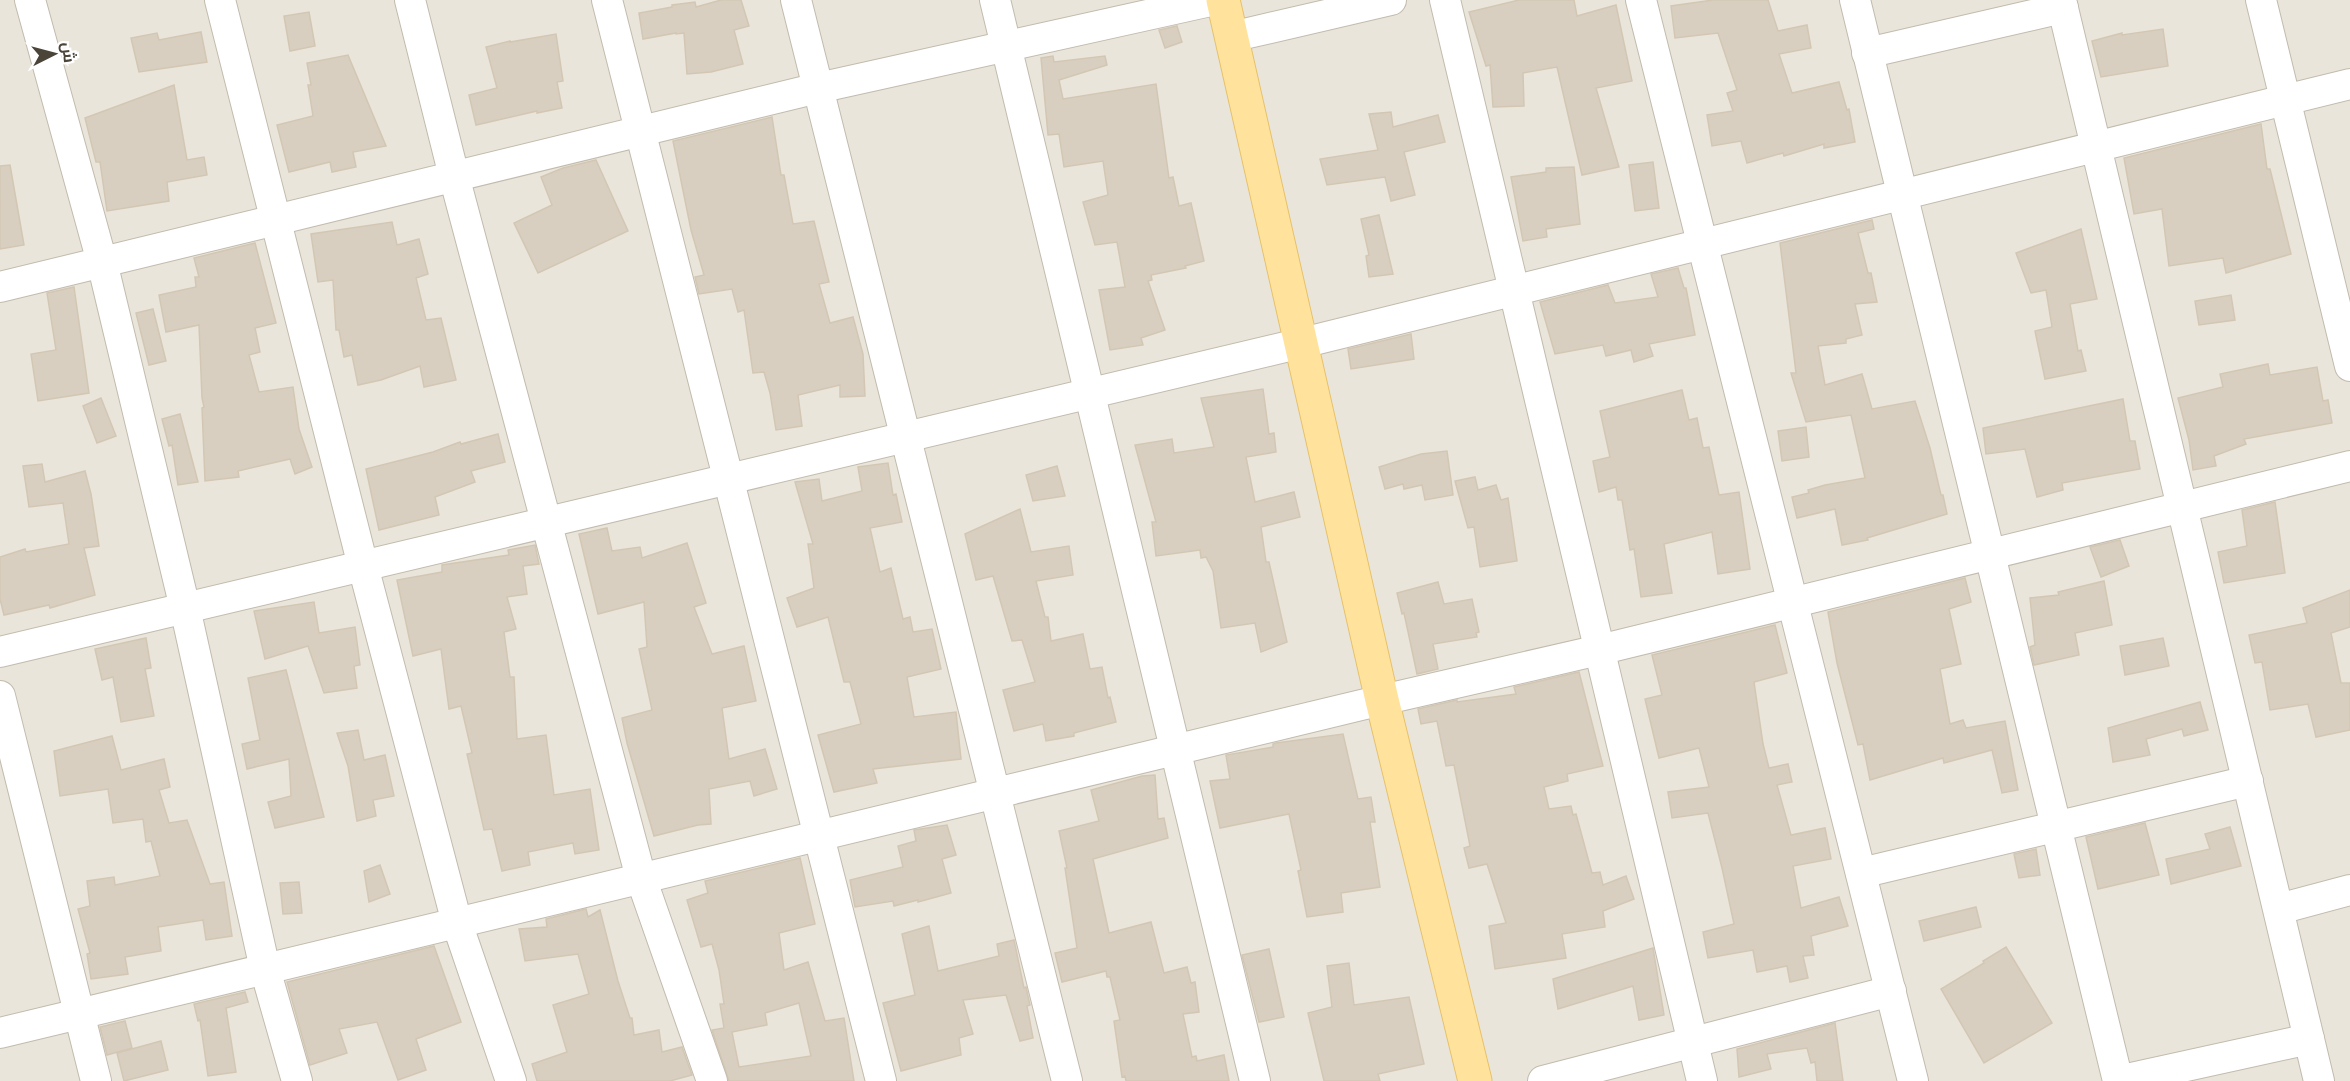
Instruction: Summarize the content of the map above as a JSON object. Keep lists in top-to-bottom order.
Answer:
{
  "north": "right"
}
